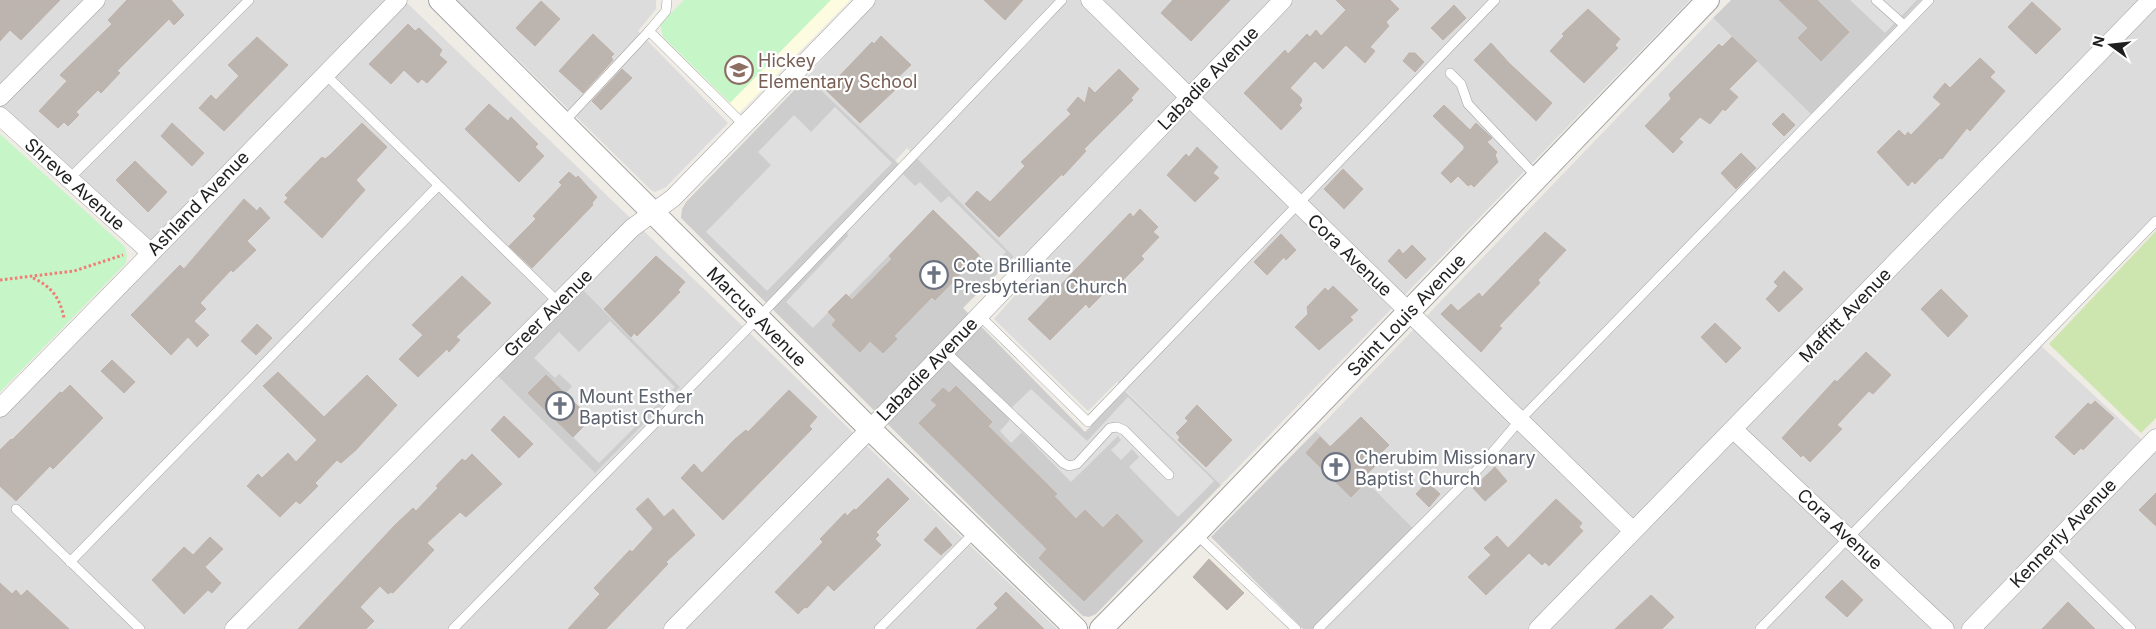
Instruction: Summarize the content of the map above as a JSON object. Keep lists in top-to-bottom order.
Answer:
{
  "streets": {
    "street": [
      "Labadie Avenue",
      "Shreve Avenue",
      "Ashland Avenue",
      "Cora Avenue",
      "Greer Avenue",
      "Saint Louis Avenue",
      "Maffitt Avenue",
      "Marcus Avenue",
      "Kennerly Avenue"
    ]
  },
  "crossings": [
    ["Labadie Avenue", "Cora Avenue"],
    ["Labadie Avenue", "Marcus Avenue"],
    ["Shreve Avenue", "Ashland Avenue"],
    ["Cora Avenue", "Saint Louis Avenue"],
    ["Cora Avenue", "Maffitt Avenue"],
    ["Greer Avenue", "Marcus Avenue"]
  ],
  "places": {
    "school or university": ["Hickey Elementary School"],
    "church": ["Cote Brilliante Presbyterian Church", "Mount Esther Baptist Church", "Cherubim Missionary Baptist Church"]
  },
  "north": "left"
}
